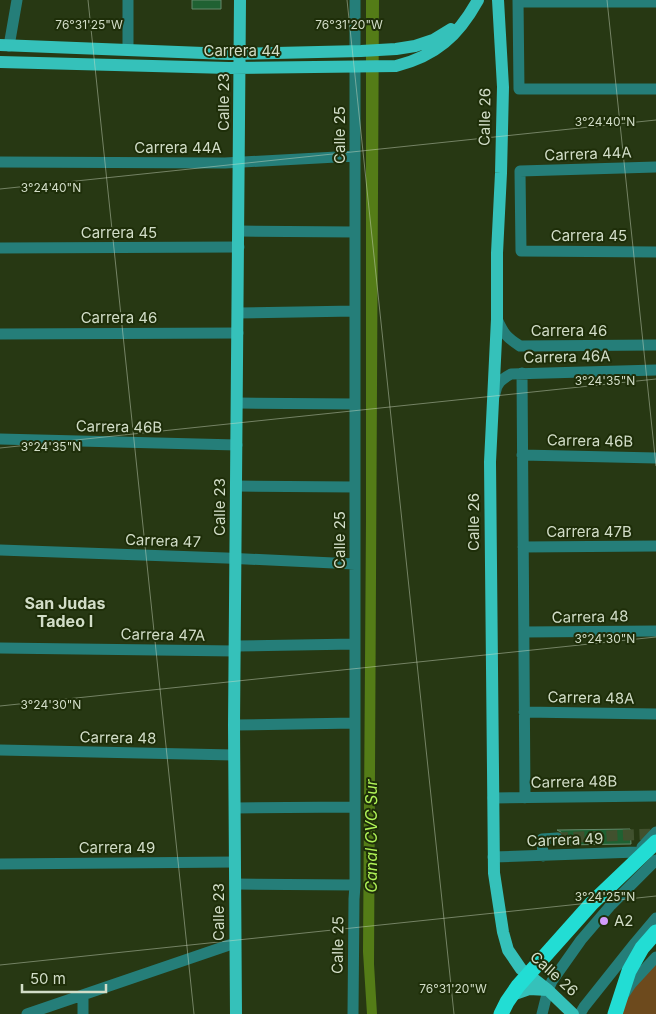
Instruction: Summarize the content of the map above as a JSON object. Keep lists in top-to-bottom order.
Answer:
{
  "streets": {
    "main road": ["Carrera 44", "Calle 23", "Calle 26"],
    "street": [
      "Calle 25",
      "Carrera 44A",
      "Carrera 45",
      "Carrera 46",
      "Carrera 46A",
      "Carrera 46B",
      "Carrera 47B",
      "Carrera 47",
      "Carrera 48",
      "Carrera 47A",
      "Carrera 48A",
      "Carrera 48B",
      "Carrera 49"
    ]
  },
  "crossings": [
    ["Carrera 44", "Calle 23"],
    ["Carrera 44", "Calle 25"],
    ["Calle 23", "Carrera 44A"],
    ["Calle 23", "Carrera 45"],
    ["Calle 23", "Carrera 46"],
    ["Calle 23", "Carrera 46B"],
    ["Calle 23", "Carrera 47"],
    ["Calle 23", "Carrera 48"],
    ["Calle 23", "Carrera 47A"],
    ["Calle 23", "Carrera 49"],
    ["Calle 26", "Carrera 46"],
    ["Calle 26", "Carrera 46A"],
    ["Calle 26", "Carrera 48B"],
    ["Calle 26", "Carrera 49"],
    ["Calle 25", "Carrera 44A"],
    ["Calle 25", "Carrera 47"],
    ["Calle 25", "Carrera 47A"],
    ["Carrera 44A", "Carrera 45"]
  ],
  "districts": ["San Judas Tadeo I"],
  "water": ["Canal CVC Sur"],
  "places": ["A2"],
  "scale_bar": "50 m",
  "coordinates": [
    "76°31'25\"W",
    "76°31'20\"W",
    "3°24'40\"N",
    "3°24'35\"N",
    "3°24'30\"N",
    "3°24'25\"N"
  ]
}
